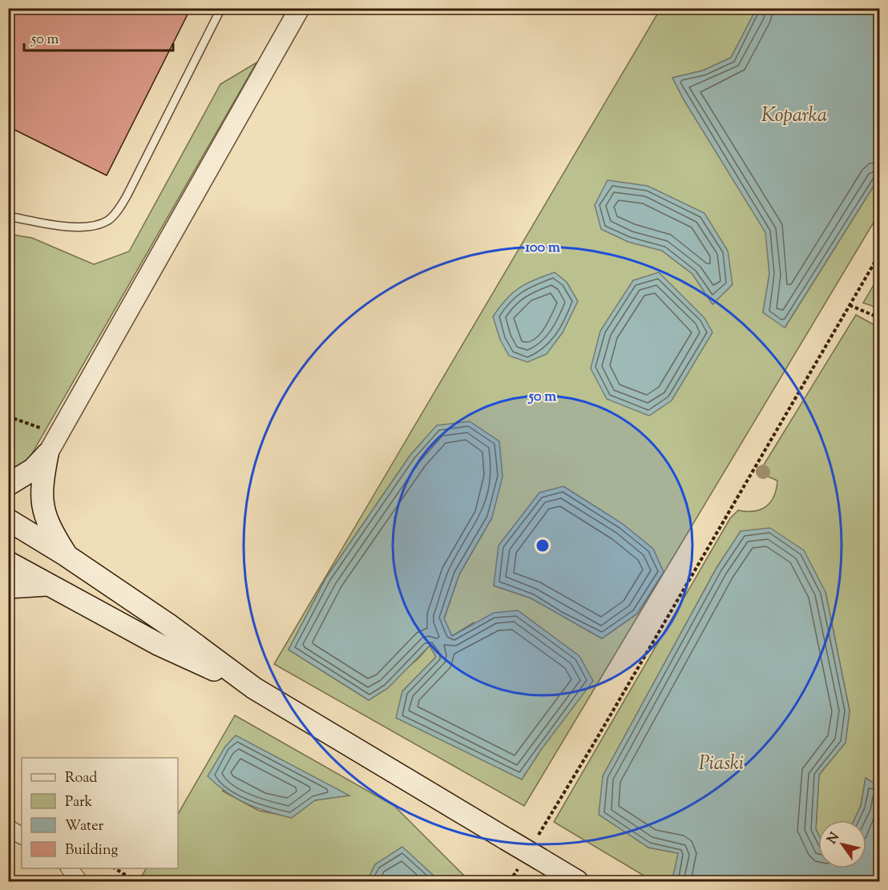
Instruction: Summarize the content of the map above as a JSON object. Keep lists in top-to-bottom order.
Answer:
{
  "water": ["Koparka", "Piaski"],
  "legend": [
    "Road",
    "Park",
    "Water",
    "Building"
  ],
  "scale_bar": "50 m",
  "north": "top left",
  "rings": ["100 m", "50 m"]
}
